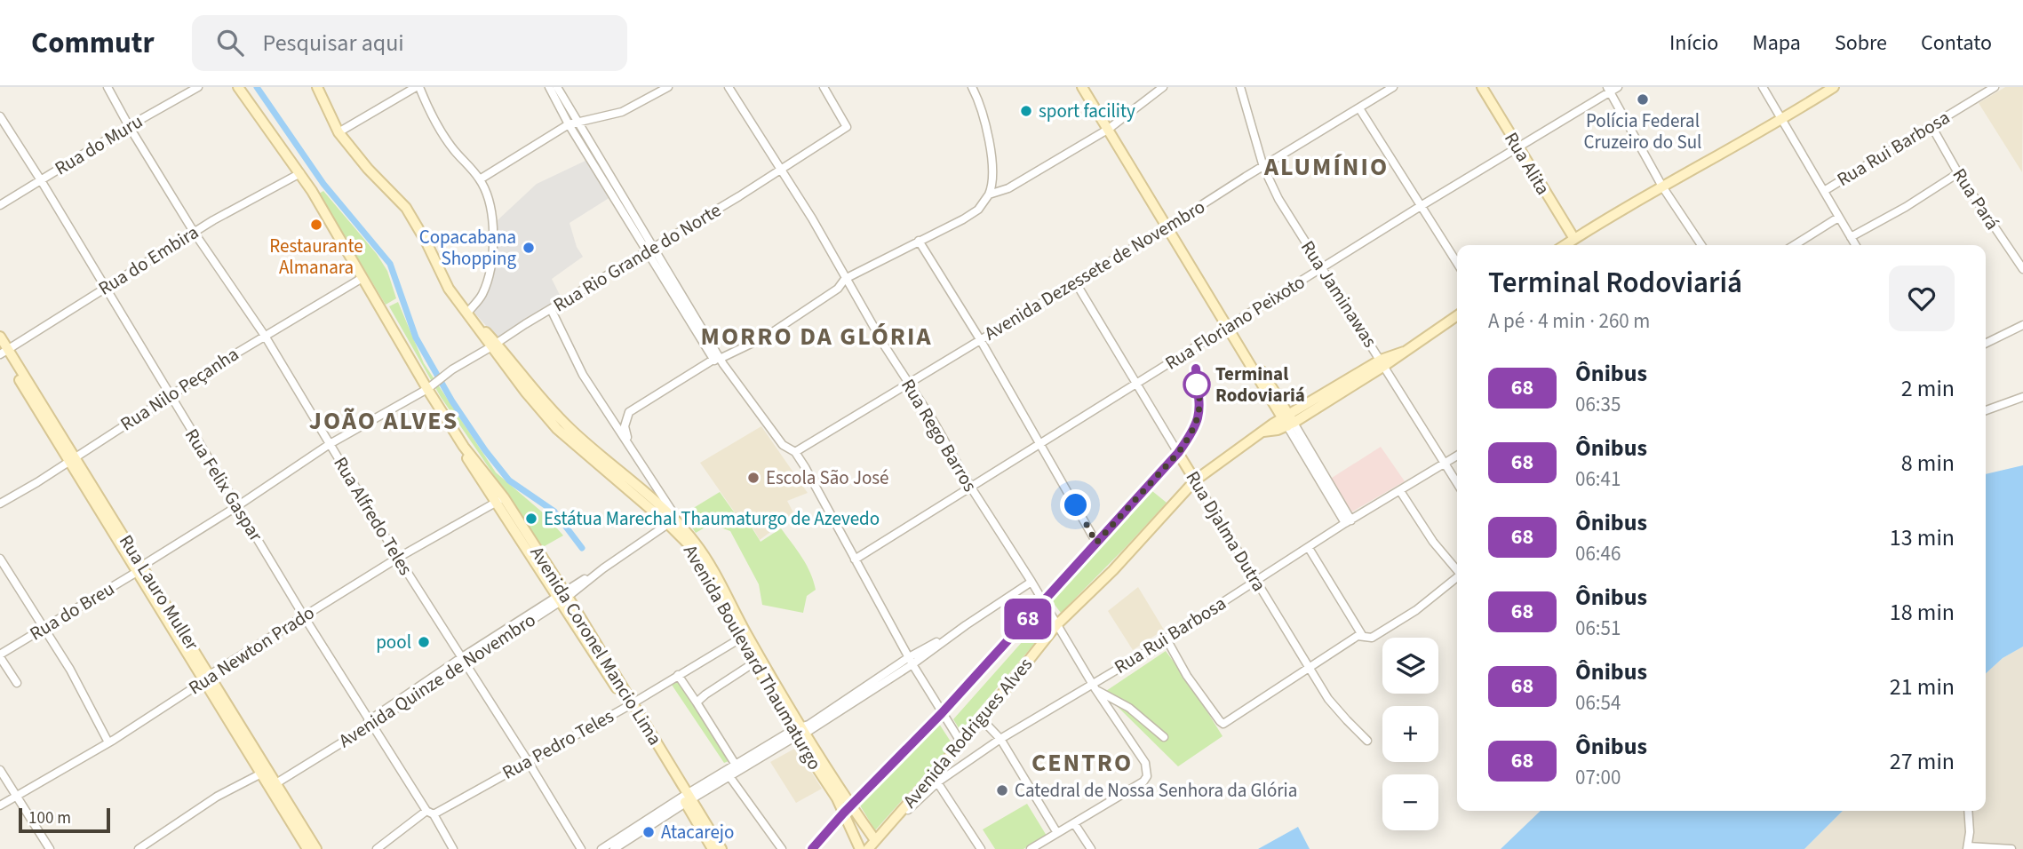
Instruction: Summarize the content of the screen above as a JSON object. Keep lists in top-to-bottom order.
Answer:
{
  "streets": {
    "street": [
      "Rua do Muru",
      "Rua Rui Barbosa",
      "Rua Alita",
      "Rua Pará",
      "Rua Rio Grande do Norte",
      "Rua do Embira",
      "Avenida Dezessete de Novembro",
      "Rua Jaminawas",
      "Rua Floriano Peixoto",
      "Rua Nilo Peçanha",
      "Rua Rego Barros",
      "Rua Felix Gaspar",
      "Rua Alfredo Teles",
      "Rua Djalma Dutra",
      "Rua Lauro Muller",
      "Rua do Breu",
      "Avenida Coronel Mancio Lima",
      "Rua Newton Prado",
      "Avenida Boulevard Thaumaturgo",
      "Avenida Quinze de Novembro",
      "Avenida Rodrigues Alves",
      "Rua Pedro Teles"
    ]
  },
  "crossings": [
    ["Rua do Muru", "Rua Felix Gaspar"],
    ["Rua do Muru", "Rua Alfredo Teles"],
    ["Rua Rui Barbosa", "Rua Pará"],
    ["Rua Rui Barbosa", "Rua Jaminawas"],
    ["Rua Rui Barbosa", "Rua Rego Barros"],
    ["Rua Rui Barbosa", "Rua Djalma Dutra"],
    ["Rua Rui Barbosa", "Avenida Rodrigues Alves"],
    ["Rua Alita", "Rua Floriano Peixoto"],
    ["Rua Rio Grande do Norte", "Rua Rego Barros"],
    ["Rua Rio Grande do Norte", "Rua do Breu"],
    ["Rua Rio Grande do Norte", "Avenida Coronel Mancio Lima"],
    ["Rua Rio Grande do Norte", "Avenida Boulevard Thaumaturgo"],
    ["Rua do Embira", "Rua Felix Gaspar"],
    ["Rua do Embira", "Rua Alfredo Teles"],
    ["Rua do Embira", "Rua Lauro Muller"],
    ["Rua do Embira", "Avenida Coronel Mancio Lima"],
    ["Avenida Dezessete de Novembro", "Rua Jaminawas"],
    ["Avenida Dezessete de Novembro", "Rua Rego Barros"],
    ["Avenida Dezessete de Novembro", "Rua Djalma Dutra"],
    ["Rua Jaminawas", "Rua Floriano Peixoto"],
    ["Rua Jaminawas", "Avenida Rodrigues Alves"],
    ["Rua Floriano Peixoto", "Rua Rego Barros"],
    ["Rua Floriano Peixoto", "Rua Djalma Dutra"],
    ["Rua Nilo Peçanha", "Rua Felix Gaspar"],
    ["Rua Nilo Peçanha", "Rua Alfredo Teles"],
    ["Rua Nilo Peçanha", "Rua Lauro Muller"],
    ["Rua Nilo Peçanha", "Avenida Coronel Mancio Lima"],
    ["Rua Rego Barros", "Avenida Rodrigues Alves"],
    ["Rua Felix Gaspar", "Rua do Breu"],
    ["Rua Felix Gaspar", "Rua Newton Prado"],
    ["Rua Felix Gaspar", "Avenida Quinze de Novembro"],
    ["Rua Felix Gaspar", "Rua Pedro Teles"],
    ["Rua Alfredo Teles", "Rua do Breu"],
    ["Rua Alfredo Teles", "Rua Newton Prado"],
    ["Rua Alfredo Teles", "Avenida Quinze de Novembro"],
    ["Rua Alfredo Teles", "Rua Pedro Teles"],
    ["Rua Djalma Dutra", "Avenida Rodrigues Alves"],
    ["Rua Lauro Muller", "Rua do Breu"],
    ["Rua Lauro Muller", "Rua Newton Prado"],
    ["Rua Lauro Muller", "Avenida Quinze de Novembro"],
    ["Rua do Breu", "Avenida Coronel Mancio Lima"],
    ["Avenida Coronel Mancio Lima", "Rua Newton Prado"],
    ["Avenida Coronel Mancio Lima", "Avenida Quinze de Novembro"],
    ["Avenida Coronel Mancio Lima", "Rua Pedro Teles"],
    ["Avenida Boulevard Thaumaturgo", "Avenida Quinze de Novembro"],
    ["Avenida Boulevard Thaumaturgo", "Avenida Rodrigues Alves"],
    ["Avenida Boulevard Thaumaturgo", "Rua Pedro Teles"]
  ],
  "districts": [
    "ALUMÍNIO",
    "MORRO DA GLÓRIA",
    "JOÃO ALVES",
    "CENTRO"
  ],
  "places": [
    "Polícia Federal Cruzeiro do Sul",
    "sport facility",
    "Restaurante Almanara",
    "Copacabana Shopping",
    "Terminal Rodoviariá",
    "Escola São José",
    "Estátua Marechal Thaumaturgo de Azevedo",
    "pool",
    "Catedral de Nossa Senhora da Glória",
    "Atacarejo"
  ],
  "lines": ["bus line 68"],
  "scale_bar": "100 m",
  "page": {
    "header": "Commutr",
    "search": "Pesquisar aqui",
    "nav": [
      "Início",
      "Mapa",
      "Sobre",
      "Contato"
    ],
    "on_map": "68",
    "heading": ["Terminal Rodoviariá", "A pé · 4 min · 260 m"],
    "list": [
      {
        "mark": "68",
        "name": "Ônibus",
        "note": "06:35",
        "value": "2 min"
      },
      {
        "mark": "68",
        "name": "Ônibus",
        "note": "06:41",
        "value": "8 min"
      },
      {
        "mark": "68",
        "name": "Ônibus",
        "note": "06:46",
        "value": "13 min"
      },
      {
        "mark": "68",
        "name": "Ônibus",
        "note": "06:51",
        "value": "18 min"
      },
      {
        "mark": "68",
        "name": "Ônibus",
        "note": "06:54",
        "value": "21 min"
      },
      {
        "mark": "68",
        "name": "Ônibus",
        "note": "07:00",
        "value": "27 min"
      }
    ],
    "map_buttons": ["+", "−"],
    "scale": "100 m"
  }
}
